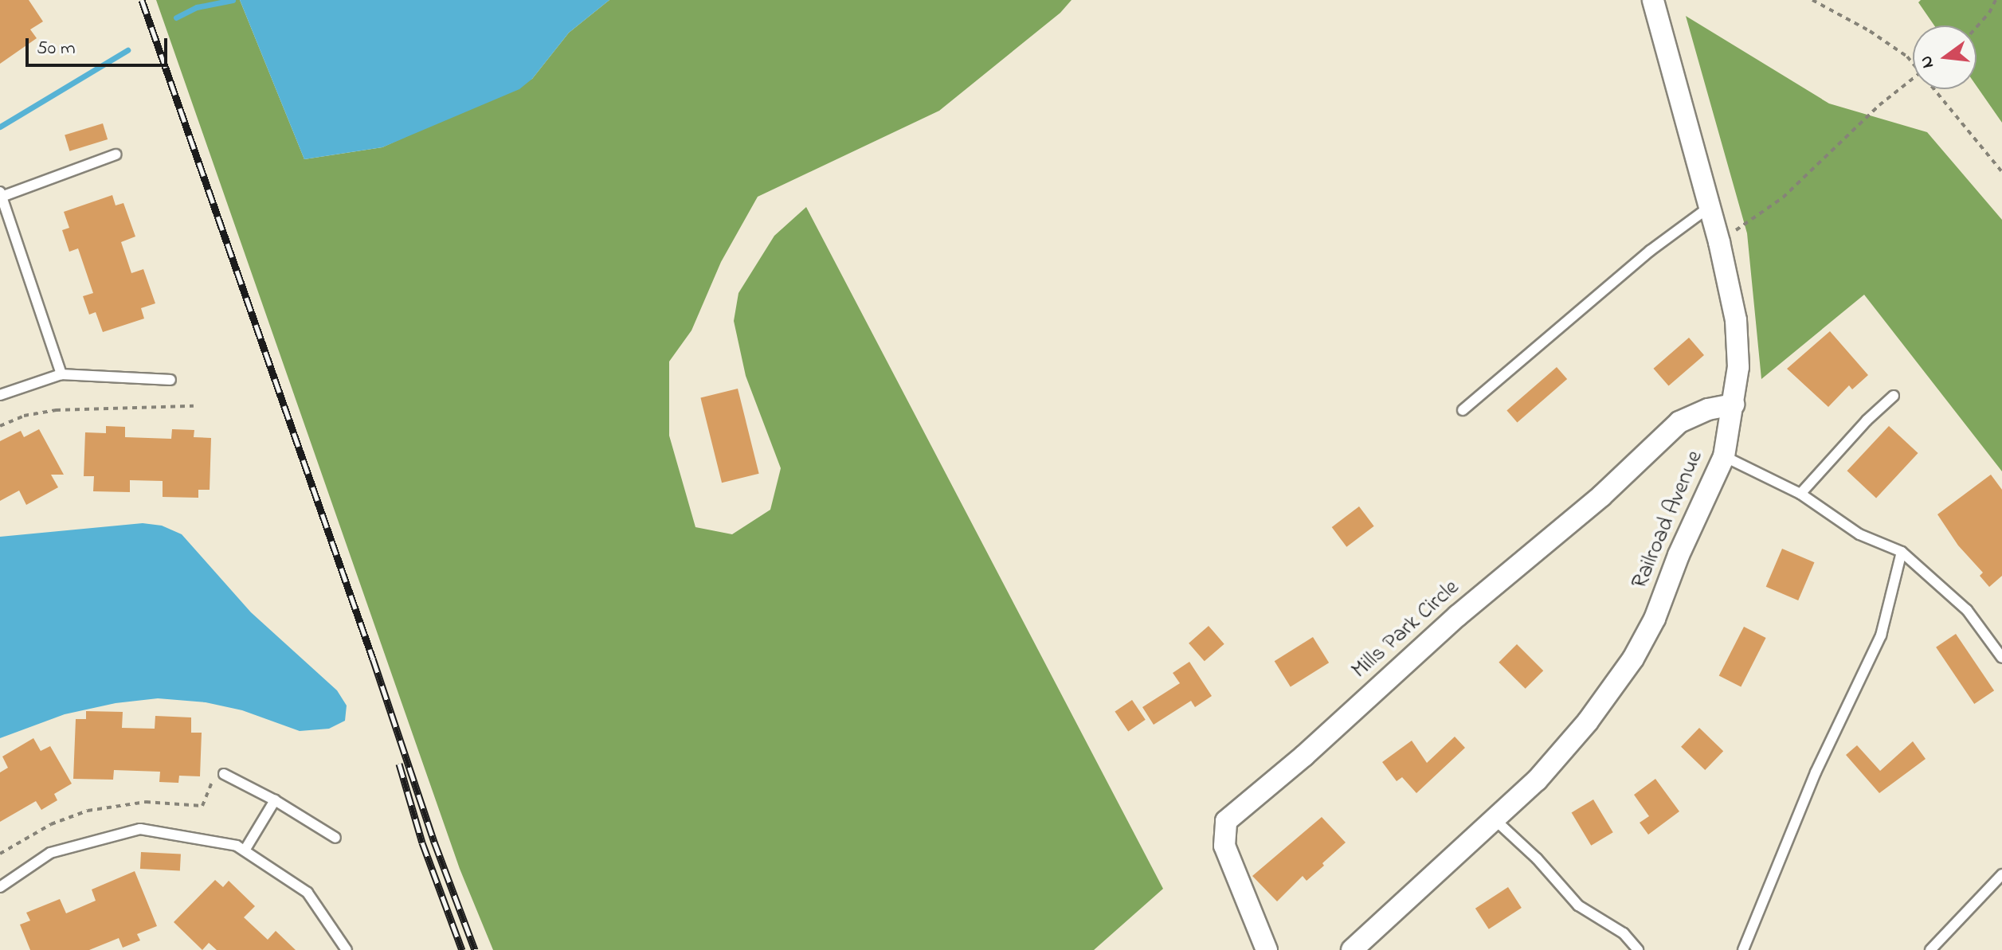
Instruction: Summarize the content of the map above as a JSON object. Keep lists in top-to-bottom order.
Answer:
{
  "streets": {
    "street": ["Railroad Avenue", "Mills Park Circle"]
  },
  "crossings": [
    ["Railroad Avenue", "Mills Park Circle"]
  ],
  "scale_bar": "50 m",
  "north": "left"
}
